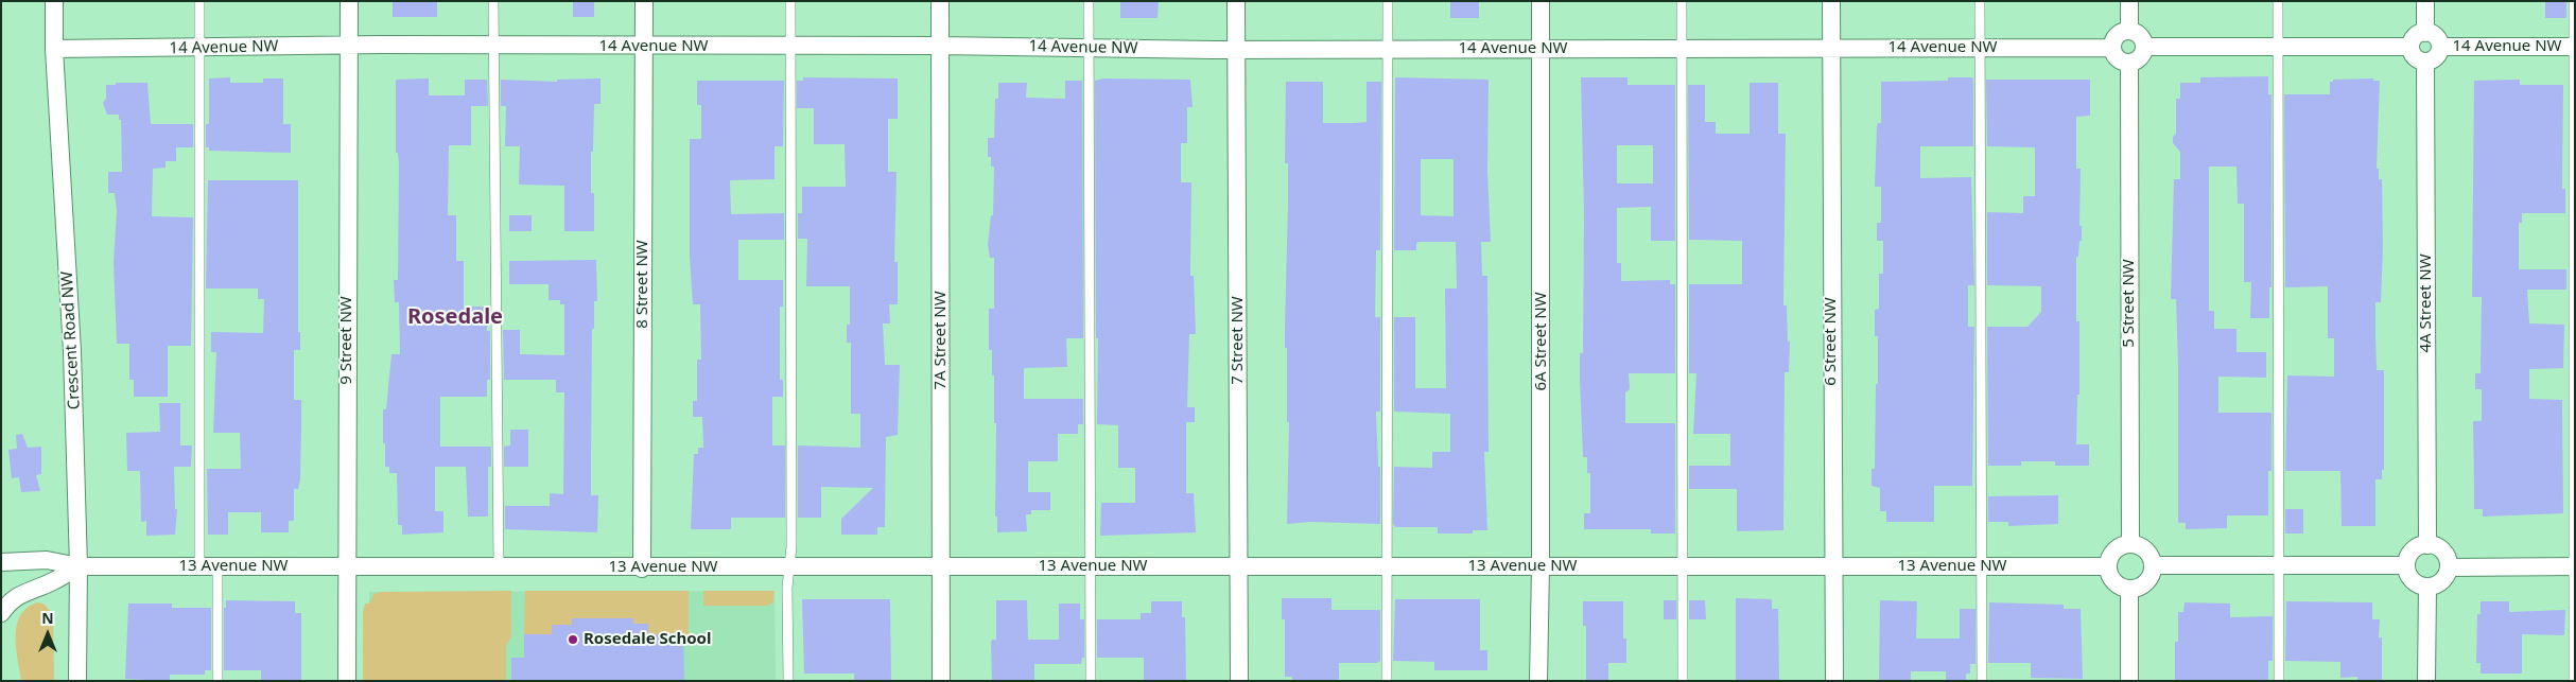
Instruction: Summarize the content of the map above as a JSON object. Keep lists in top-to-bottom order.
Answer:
{
  "streets": {
    "street": [
      "14 Avenue NW",
      "8 Street NW",
      "5 Street NW",
      "4A Street NW",
      "Crescent Road NW",
      "9 Street NW",
      "7A Street NW",
      "7 Street NW",
      "6A Street NW",
      "6 Street NW",
      "13 Avenue NW"
    ]
  },
  "crossings": [
    ["14 Avenue NW", "8 Street NW"],
    ["14 Avenue NW", "5 Street NW"],
    ["14 Avenue NW", "4A Street NW"],
    ["14 Avenue NW", "Crescent Road NW"],
    ["14 Avenue NW", "9 Street NW"],
    ["14 Avenue NW", "7A Street NW"],
    ["14 Avenue NW", "7 Street NW"],
    ["14 Avenue NW", "6A Street NW"],
    ["14 Avenue NW", "6 Street NW"],
    ["8 Street NW", "13 Avenue NW"],
    ["5 Street NW", "13 Avenue NW"],
    ["Crescent Road NW", "13 Avenue NW"],
    ["9 Street NW", "13 Avenue NW"],
    ["7A Street NW", "13 Avenue NW"],
    ["7 Street NW", "13 Avenue NW"],
    ["6A Street NW", "13 Avenue NW"],
    ["6 Street NW", "13 Avenue NW"]
  ],
  "districts": ["Rosedale"],
  "places": ["Rosedale School"],
  "north": "top"
}
